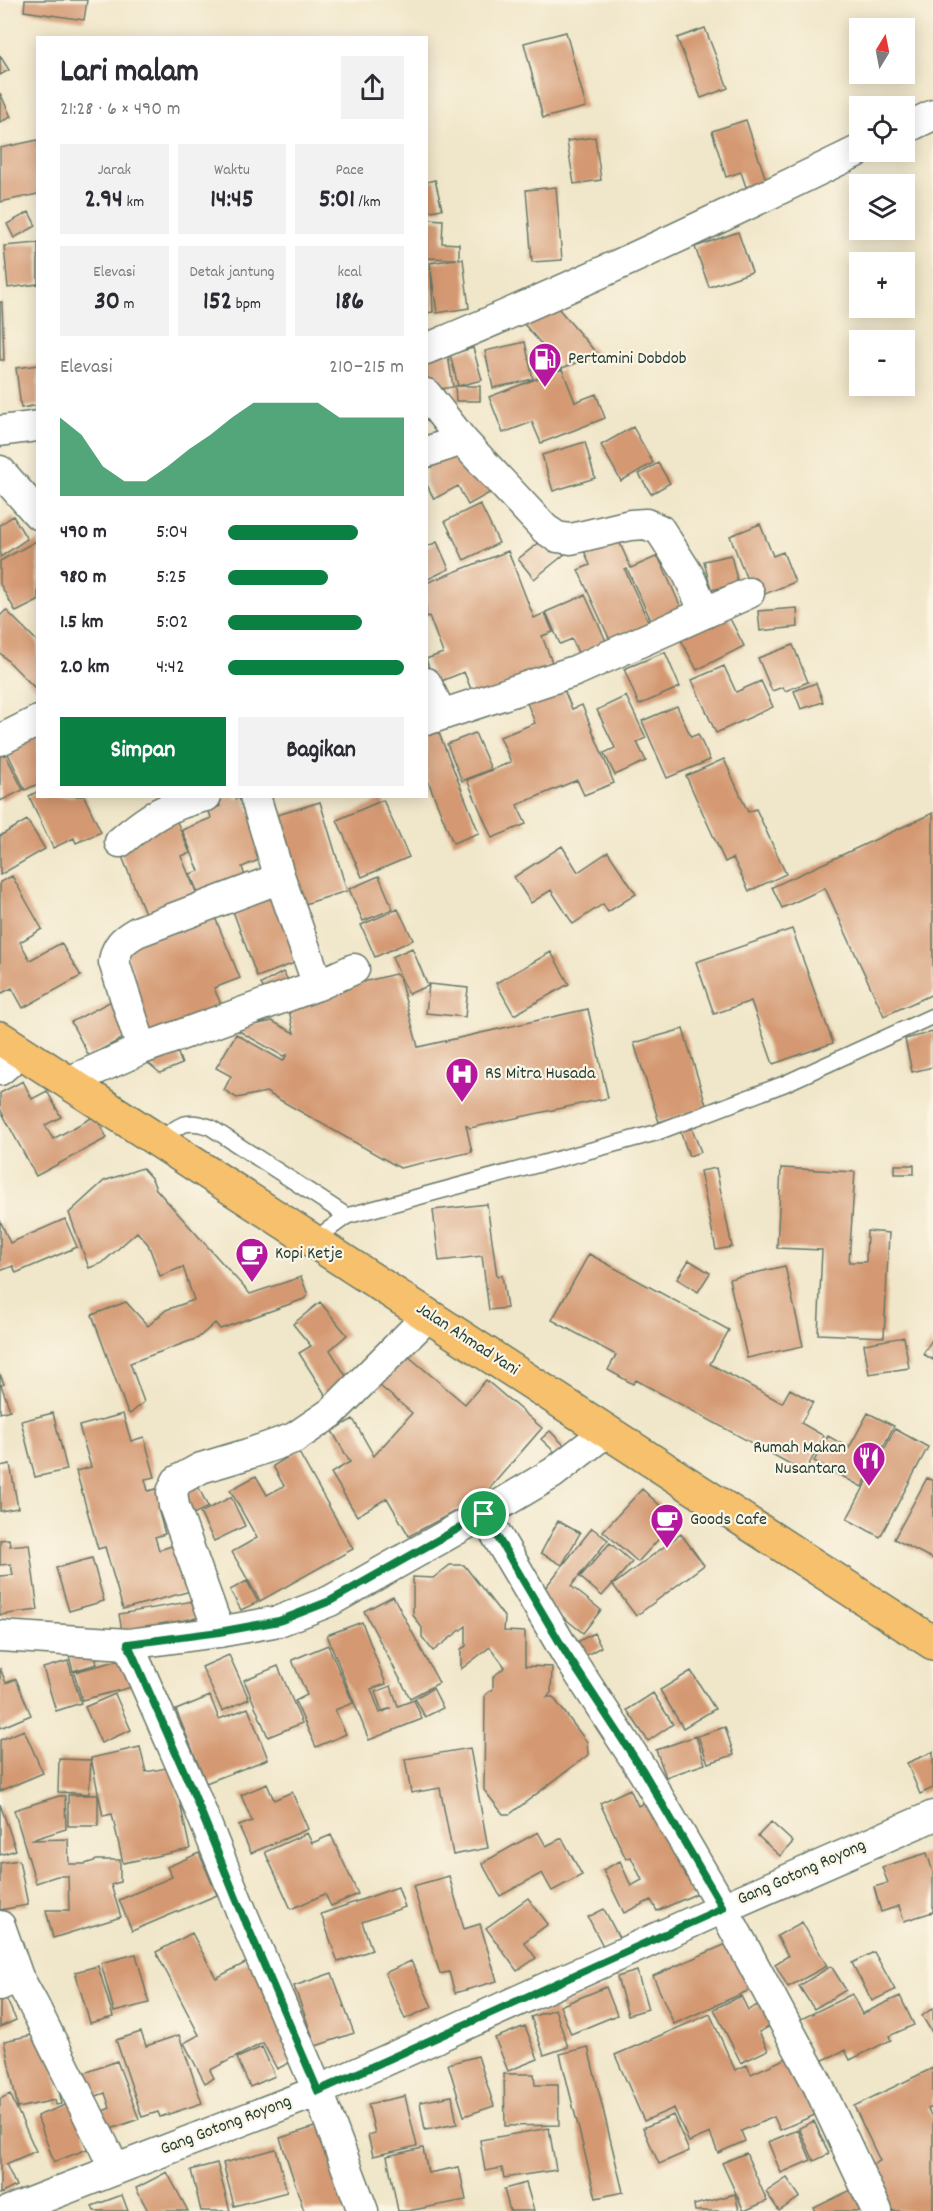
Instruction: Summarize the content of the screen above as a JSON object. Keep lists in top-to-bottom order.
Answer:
{
  "streets": {
    "highway": ["Jalan Ahmad Yani"],
    "street": ["Gang Gotong Royong"]
  },
  "places": {
    "fuel station": ["Pertamini Dobdob"],
    "hospital": ["RS Mitra Husada"],
    "cafe": ["Kopi Ketje", "Goods Cafe"],
    "restaurant": ["Rumah Makan Nusantara"]
  },
  "north": "top",
  "page": {
    "map_buttons": ["+", "−"],
    "heading": ["Lari malam", "21:28 · 6 × 490 m"],
    "stats": [
      ["Jarak", "2.94 km"],
      ["Waktu", "14:45"],
      ["Pace", "5:01 /km"],
      ["Elevasi", "30 m"],
      ["Detak jantung", "152 bpm"],
      ["kcal", "186"]
    ],
    "chart": ["Elevasi", "210–215 m"],
    "list": [
      {
        "name": "490 m",
        "note": "5:04"
      },
      {
        "name": "980 m",
        "note": "5:25"
      },
      {
        "name": "1.5 km",
        "note": "5:02"
      },
      {
        "name": "2.0 km",
        "note": "4:42"
      }
    ],
    "buttons": ["Simpan", "Bagikan"]
  }
}
